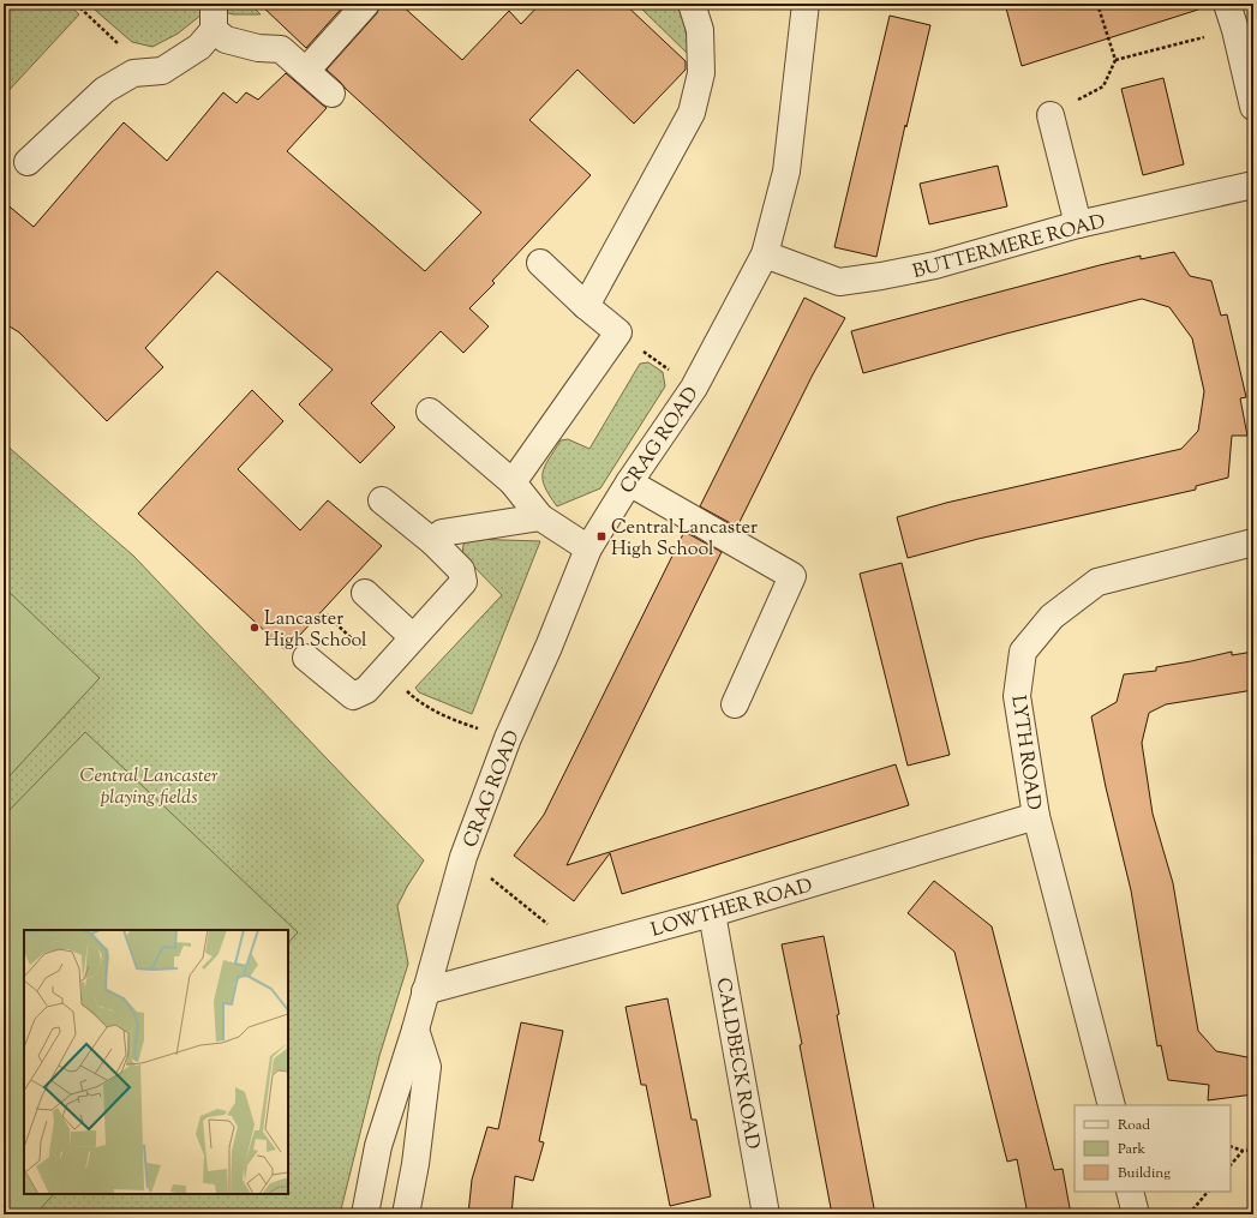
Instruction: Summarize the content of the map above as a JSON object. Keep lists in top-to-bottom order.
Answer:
{
  "streets": {
    "street": [
      "BUTTERMERE ROAD",
      "CRAG ROAD",
      "LYTH ROAD",
      "LOWTHER ROAD",
      "CALDBECK ROAD"
    ]
  },
  "crossings": [
    ["BUTTERMERE ROAD", "CRAG ROAD"],
    ["CRAG ROAD", "LOWTHER ROAD"],
    ["LYTH ROAD", "LOWTHER ROAD"],
    ["LOWTHER ROAD", "CALDBECK ROAD"]
  ],
  "parks": ["Central Lancaster playing fields"],
  "places": {
    "transit": ["Central Lancaster High School"],
    "other": ["Lancaster High School"]
  },
  "legend": ["Road", "Park", "Building"]
}
